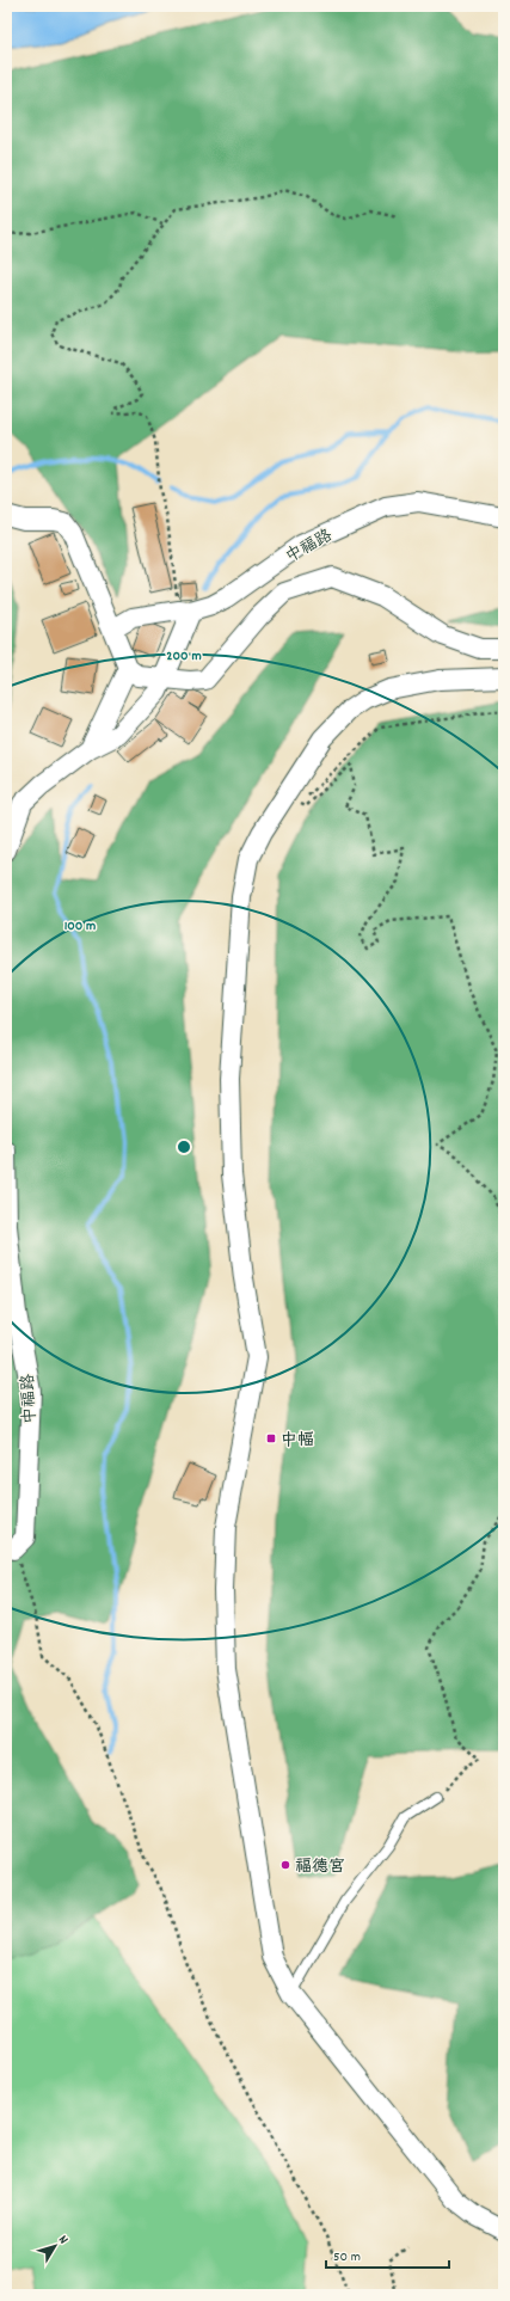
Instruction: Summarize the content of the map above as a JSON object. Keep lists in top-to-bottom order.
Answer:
{
  "streets": {
    "street": ["中福路"]
  },
  "places": {
    "transit": ["中幅"],
    "other": ["福德宮"]
  },
  "scale_bar": "50 m",
  "north": "top right",
  "rings": ["200 m", "100 m"]
}
